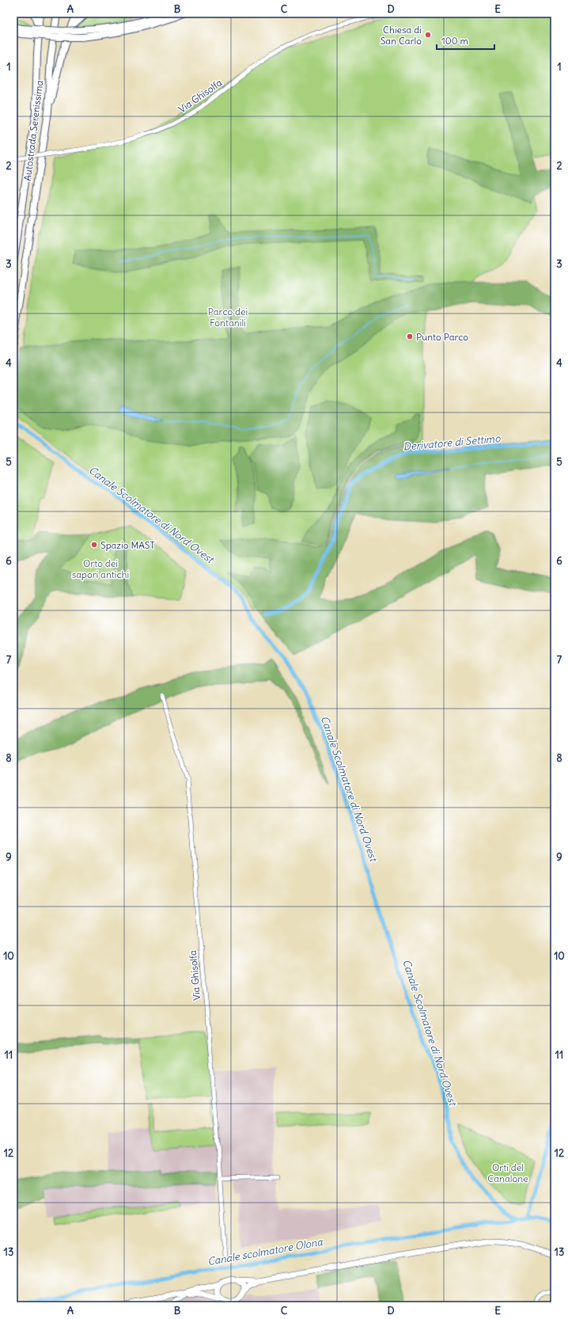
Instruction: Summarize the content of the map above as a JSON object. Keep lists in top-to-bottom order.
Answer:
{
  "streets": {
    "highway": ["Autostrada Serenissima"],
    "street": ["Via Ghisolfa"]
  },
  "water": ["Derivatore di Settimo", "Canale Scolmatore di Nord Ovest", "Canale scolmatore Olona"],
  "parks": ["Parco dei Fontanili", "Orto dei sapori antichi", "Orti del Canalone"],
  "places": ["Chiesa di San Carlo", "Punto Parco", "Spazio MAST"],
  "scale_bar": "100 m",
  "grid": {
    "columns": [
      "A",
      "B",
      "C",
      "D",
      "E"
    ],
    "rows": [
      "1",
      "2",
      "3",
      "4",
      "5",
      "6",
      "7",
      "8",
      "9",
      "10",
      "11",
      "12",
      "13"
    ]
  }
}
